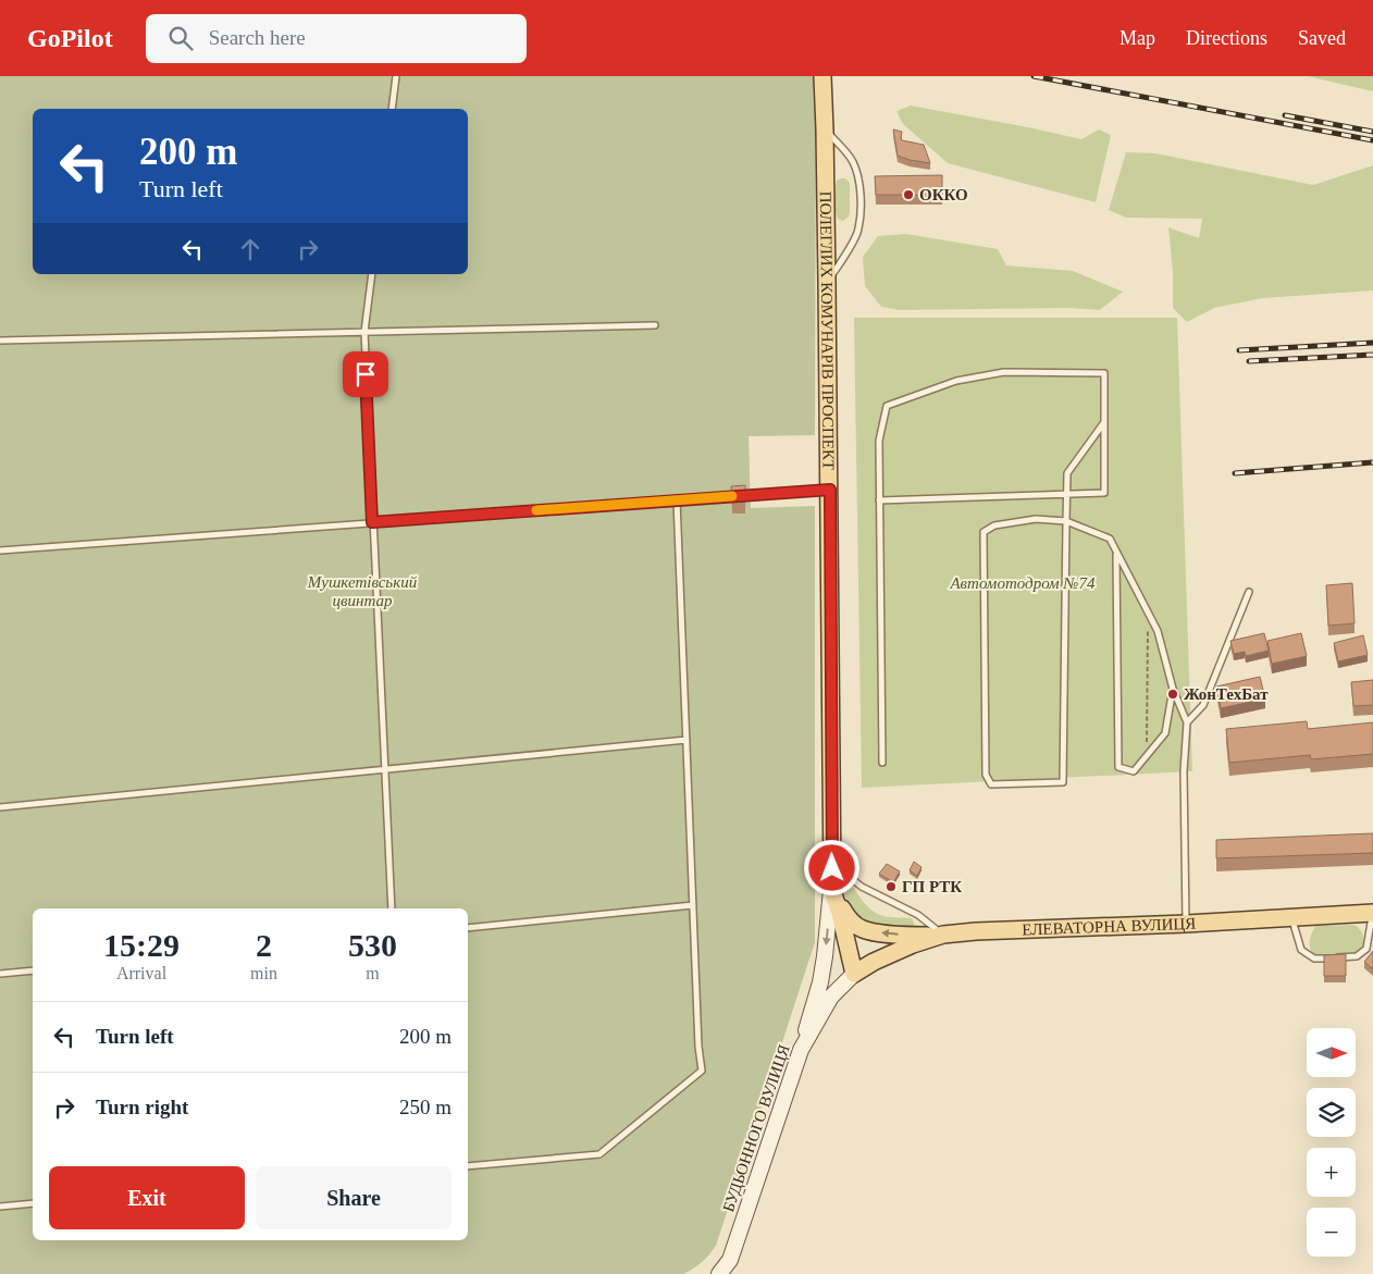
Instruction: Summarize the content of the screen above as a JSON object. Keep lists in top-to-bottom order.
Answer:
{
  "streets": {
    "main road": ["ПОЛЕГЛИХ КОМУНАРІВ ПРОСПЕКТ", "ЕЛЕВАТОРНА ВУЛИЦЯ", "БУДЬОННОГО ВУЛИЦЯ"]
  },
  "crossings": [
    ["ПОЛЕГЛИХ КОМУНАРІВ ПРОСПЕКТ", "ЕЛЕВАТОРНА ВУЛИЦЯ"],
    ["ПОЛЕГЛИХ КОМУНАРІВ ПРОСПЕКТ", "БУДЬОННОГО ВУЛИЦЯ"],
    ["ЕЛЕВАТОРНА ВУЛИЦЯ", "БУДЬОННОГО ВУЛИЦЯ"]
  ],
  "parks": ["Мушкетівський цвинтар", "Автомотодром №74"],
  "places": ["ОККО", "ЖонТехБат", "ГП РТК"],
  "north": "right",
  "page": {
    "header": "GoPilot",
    "search": "Search here",
    "nav": ["Map", "Directions", "Saved"],
    "turn": ["200 m", "Turn left"],
    "eta": [
      "15:29",
      "Arrival",
      "2",
      "min",
      "530",
      "m"
    ],
    "list": [
      {
        "name": "Turn left",
        "value": "200 m"
      },
      {
        "name": "Turn right",
        "value": "250 m"
      }
    ],
    "map_buttons": ["+", "−"],
    "buttons": ["Exit", "Share"]
  }
}
